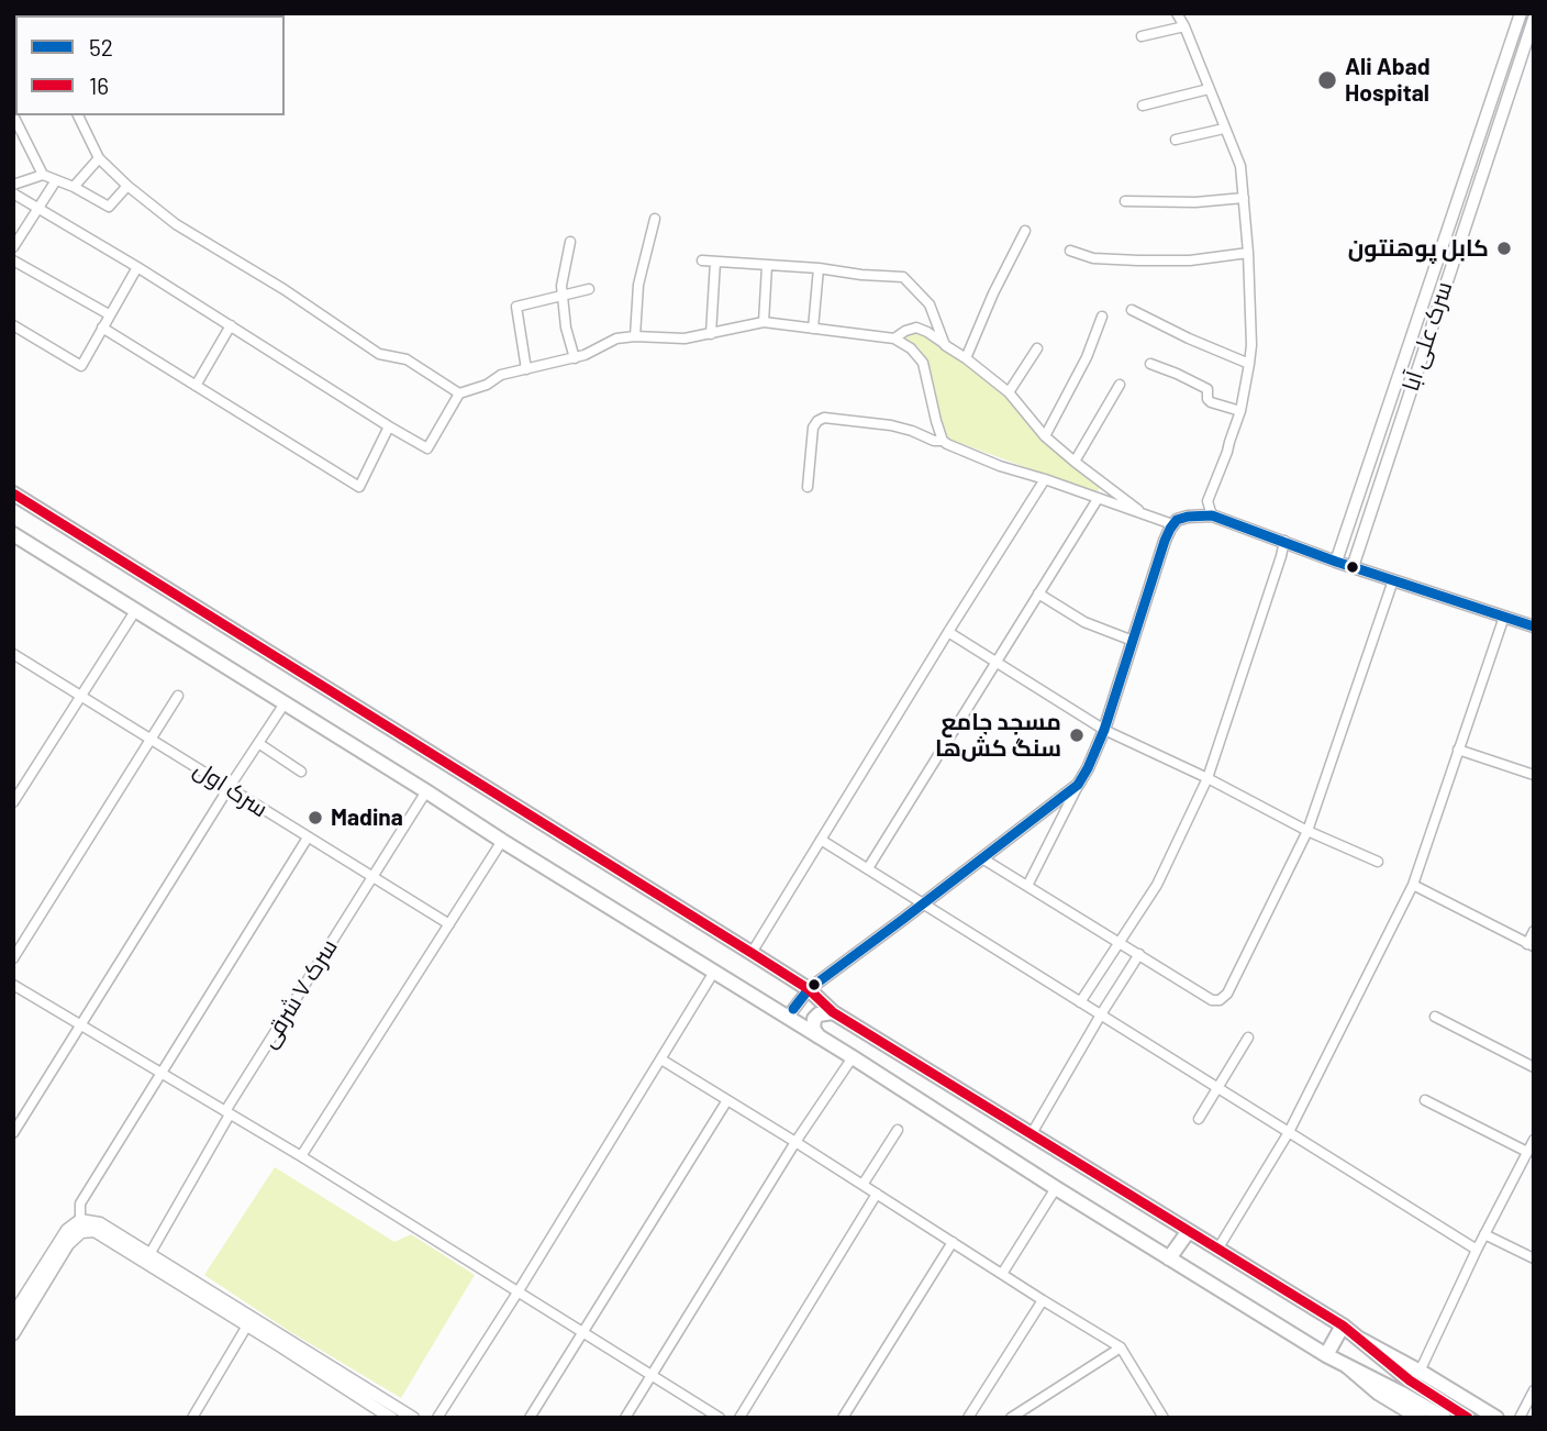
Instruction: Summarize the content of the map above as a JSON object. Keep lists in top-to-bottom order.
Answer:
{
  "streets": {
    "street": ["سرک علی آبا", "سرک‌ اول", "سرک ۷ شرقی"]
  },
  "crossings": [
    ["سرک‌ اول", "سرک ۷ شرقی"]
  ],
  "places": [
    "Ali Abad Hospital",
    "کابل پوهنتون",
    "مسجد جامع سنگ کش‌ها",
    "Madina"
  ],
  "lines": ["transit line 16", "transit line 52"],
  "legend": ["52", "16"]
}
